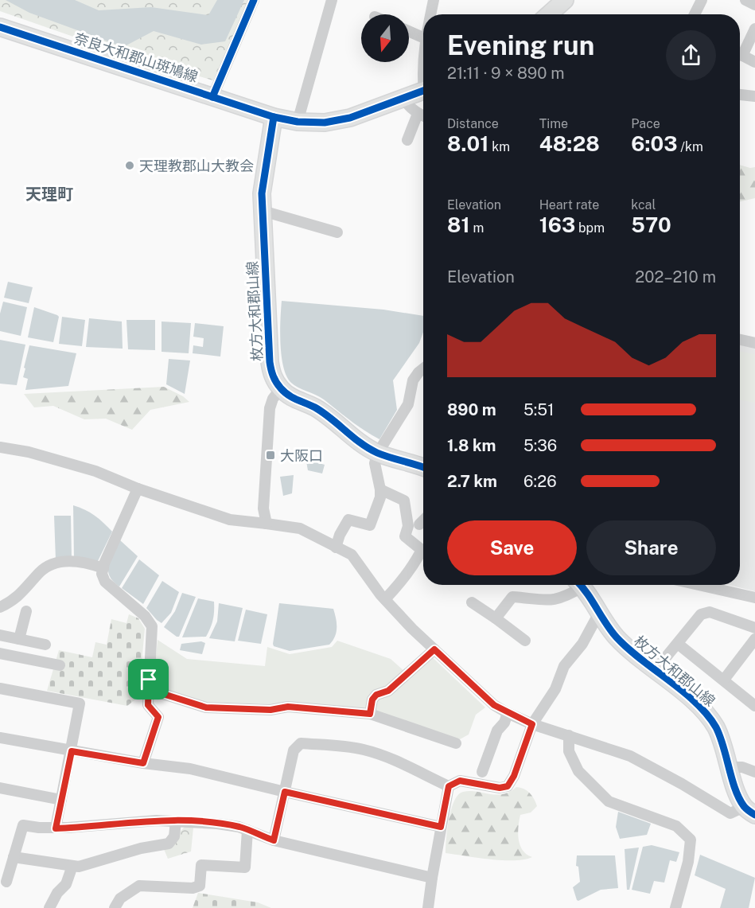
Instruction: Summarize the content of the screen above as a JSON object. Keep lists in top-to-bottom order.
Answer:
{
  "streets": {
    "main road": ["奈良大和郡山斑鳩線", "枚方大和郡山線"]
  },
  "crossings": [
    ["奈良大和郡山斑鳩線", "枚方大和郡山線"]
  ],
  "districts": ["天理町"],
  "places": {
    "other": ["天理教郡山大教会"],
    "transit": ["大阪口"]
  },
  "north": "bottom",
  "page": {
    "heading": ["Evening run", "21:11 · 9 × 890 m"],
    "stats": [
      ["Distance", "8.01 km"],
      ["Time", "48:28"],
      ["Pace", "6:03 /km"],
      ["Elevation", "81 m"],
      ["Heart rate", "163 bpm"],
      ["kcal", "570"]
    ],
    "chart": ["Elevation", "202–210 m"],
    "list": [
      {
        "name": "890 m",
        "note": "5:51"
      },
      {
        "name": "1.8 km",
        "note": "5:36"
      },
      {
        "name": "2.7 km",
        "note": "6:26"
      }
    ],
    "buttons": ["Save", "Share"]
  }
}
